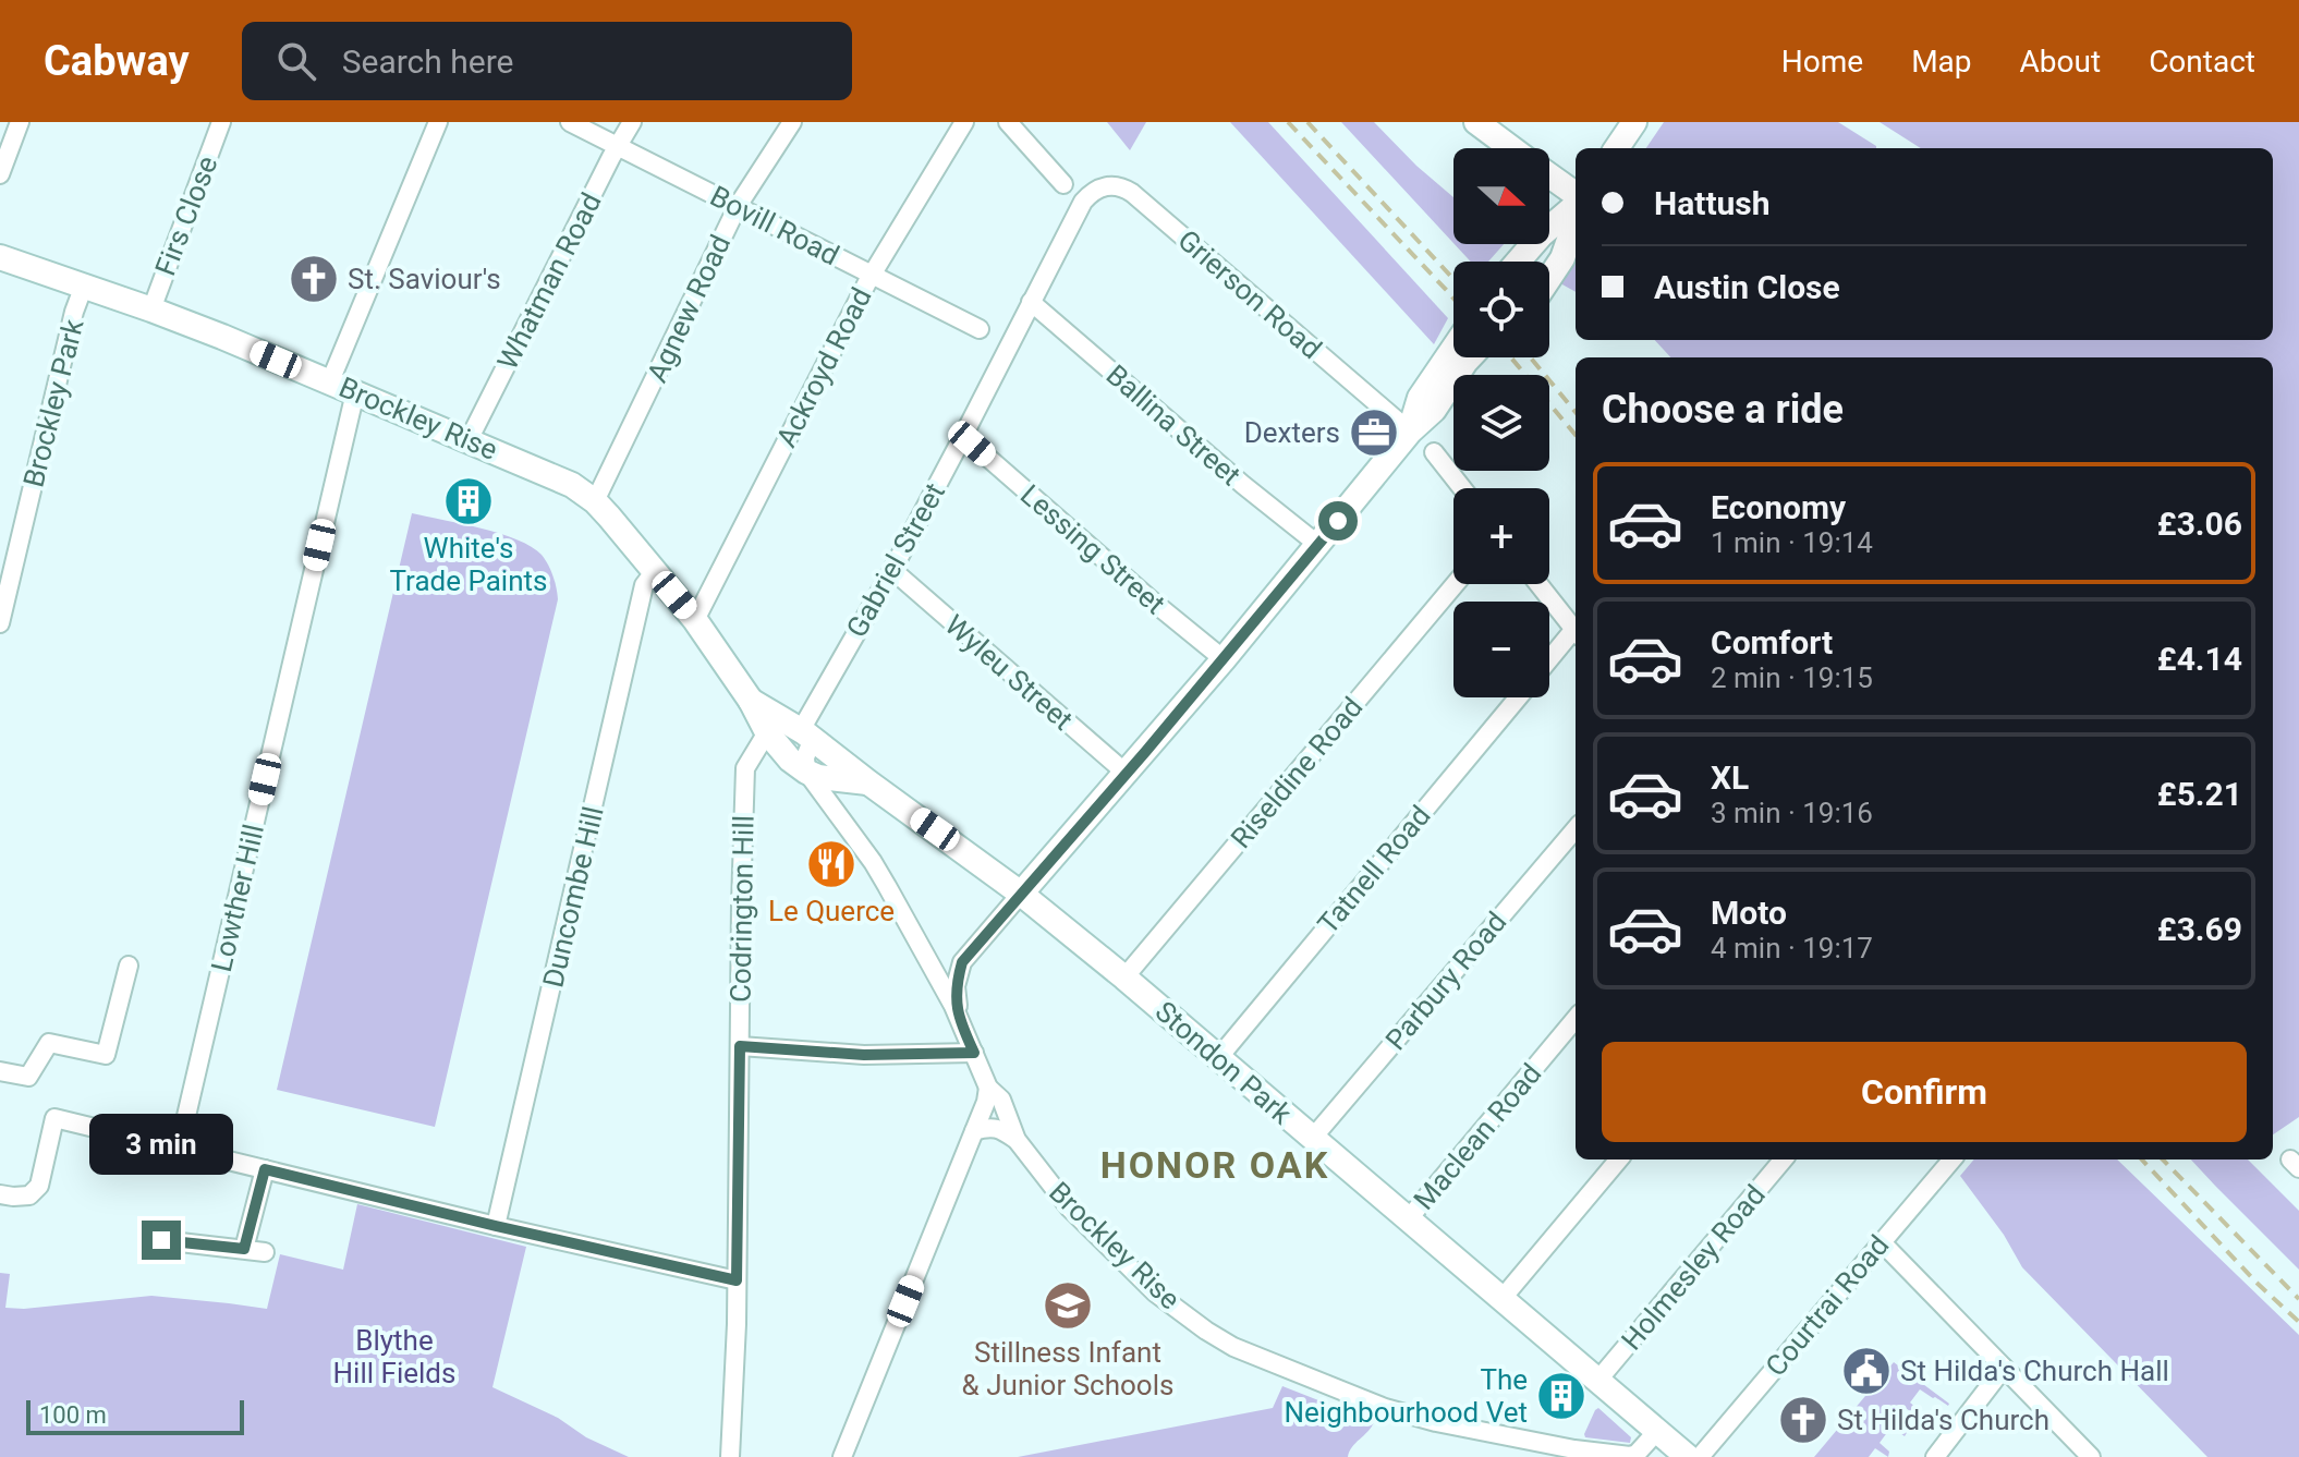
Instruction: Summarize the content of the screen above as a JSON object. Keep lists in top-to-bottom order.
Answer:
{
  "streets": {
    "main road": ["Brockley Rise", "Stondon Park"],
    "street": [
      "Firs Close",
      "Bovill Road",
      "Whatman Road",
      "Grierson Road",
      "Agnew Road",
      "Ackroyd Road",
      "Brockley Park",
      "Ballina Street",
      "Lessing Street",
      "Gabriel Street",
      "Wyleu Street",
      "Riseldine Road",
      "Tatnell Road",
      "Duncombe Hill",
      "Lowther Hill",
      "Codrington Hill",
      "Parbury Road",
      "Maclean Road",
      "Holmesley Road",
      "Courtrai Road"
    ]
  },
  "crossings": [
    ["Firs Close", "Brockley Rise"],
    ["Bovill Road", "Whatman Road"],
    ["Bovill Road", "Agnew Road"],
    ["Bovill Road", "Ackroyd Road"],
    ["Whatman Road", "Brockley Rise"],
    ["Grierson Road", "Gabriel Street"],
    ["Agnew Road", "Brockley Rise"],
    ["Ackroyd Road", "Brockley Rise"],
    ["Brockley Park", "Brockley Rise"],
    ["Brockley Rise", "Duncombe Hill"],
    ["Brockley Rise", "Lowther Hill"],
    ["Brockley Rise", "Stondon Park"],
    ["Ballina Street", "Gabriel Street"],
    ["Lessing Street", "Gabriel Street"],
    ["Gabriel Street", "Wyleu Street"],
    ["Gabriel Street", "Stondon Park"],
    ["Riseldine Road", "Stondon Park"],
    ["Tatnell Road", "Stondon Park"],
    ["Parbury Road", "Stondon Park"],
    ["Stondon Park", "Maclean Road"],
    ["Stondon Park", "Holmesley Road"]
  ],
  "districts": ["HONOR OAK"],
  "parks": ["Blythe Hill Fields"],
  "places": {
    "church": ["St. Saviour's", "St Hilda's Church"],
    "office": ["Dexters"],
    "building": ["White's Trade Paints", "The Neighbourhood Vet"],
    "restaurant": ["Le Querce"],
    "school or university": ["Stillness Infant & Junior Schools"],
    "public building": ["St Hilda's Church Hall"]
  },
  "scale_bar": "100 m",
  "north": "right",
  "page": {
    "header": "Cabway",
    "search": "Search here",
    "nav": [
      "Home",
      "Map",
      "About",
      "Contact"
    ],
    "map_buttons": ["+", "−"],
    "banner": ["Hattush", "Austin Close"],
    "heading": "Choose a ride",
    "list": [
      {
        "name": "Economy",
        "note": "1 min · 19:14",
        "value": "£3.06"
      },
      {
        "name": "Comfort",
        "note": "2 min · 19:15",
        "value": "£4.14"
      },
      {
        "name": "XL",
        "note": "3 min · 19:16",
        "value": "£5.21"
      },
      {
        "name": "Moto",
        "note": "4 min · 19:17",
        "value": "£3.69"
      }
    ],
    "buttons": "Confirm",
    "bubble": "3 min",
    "scale": "100 m"
  }
}
